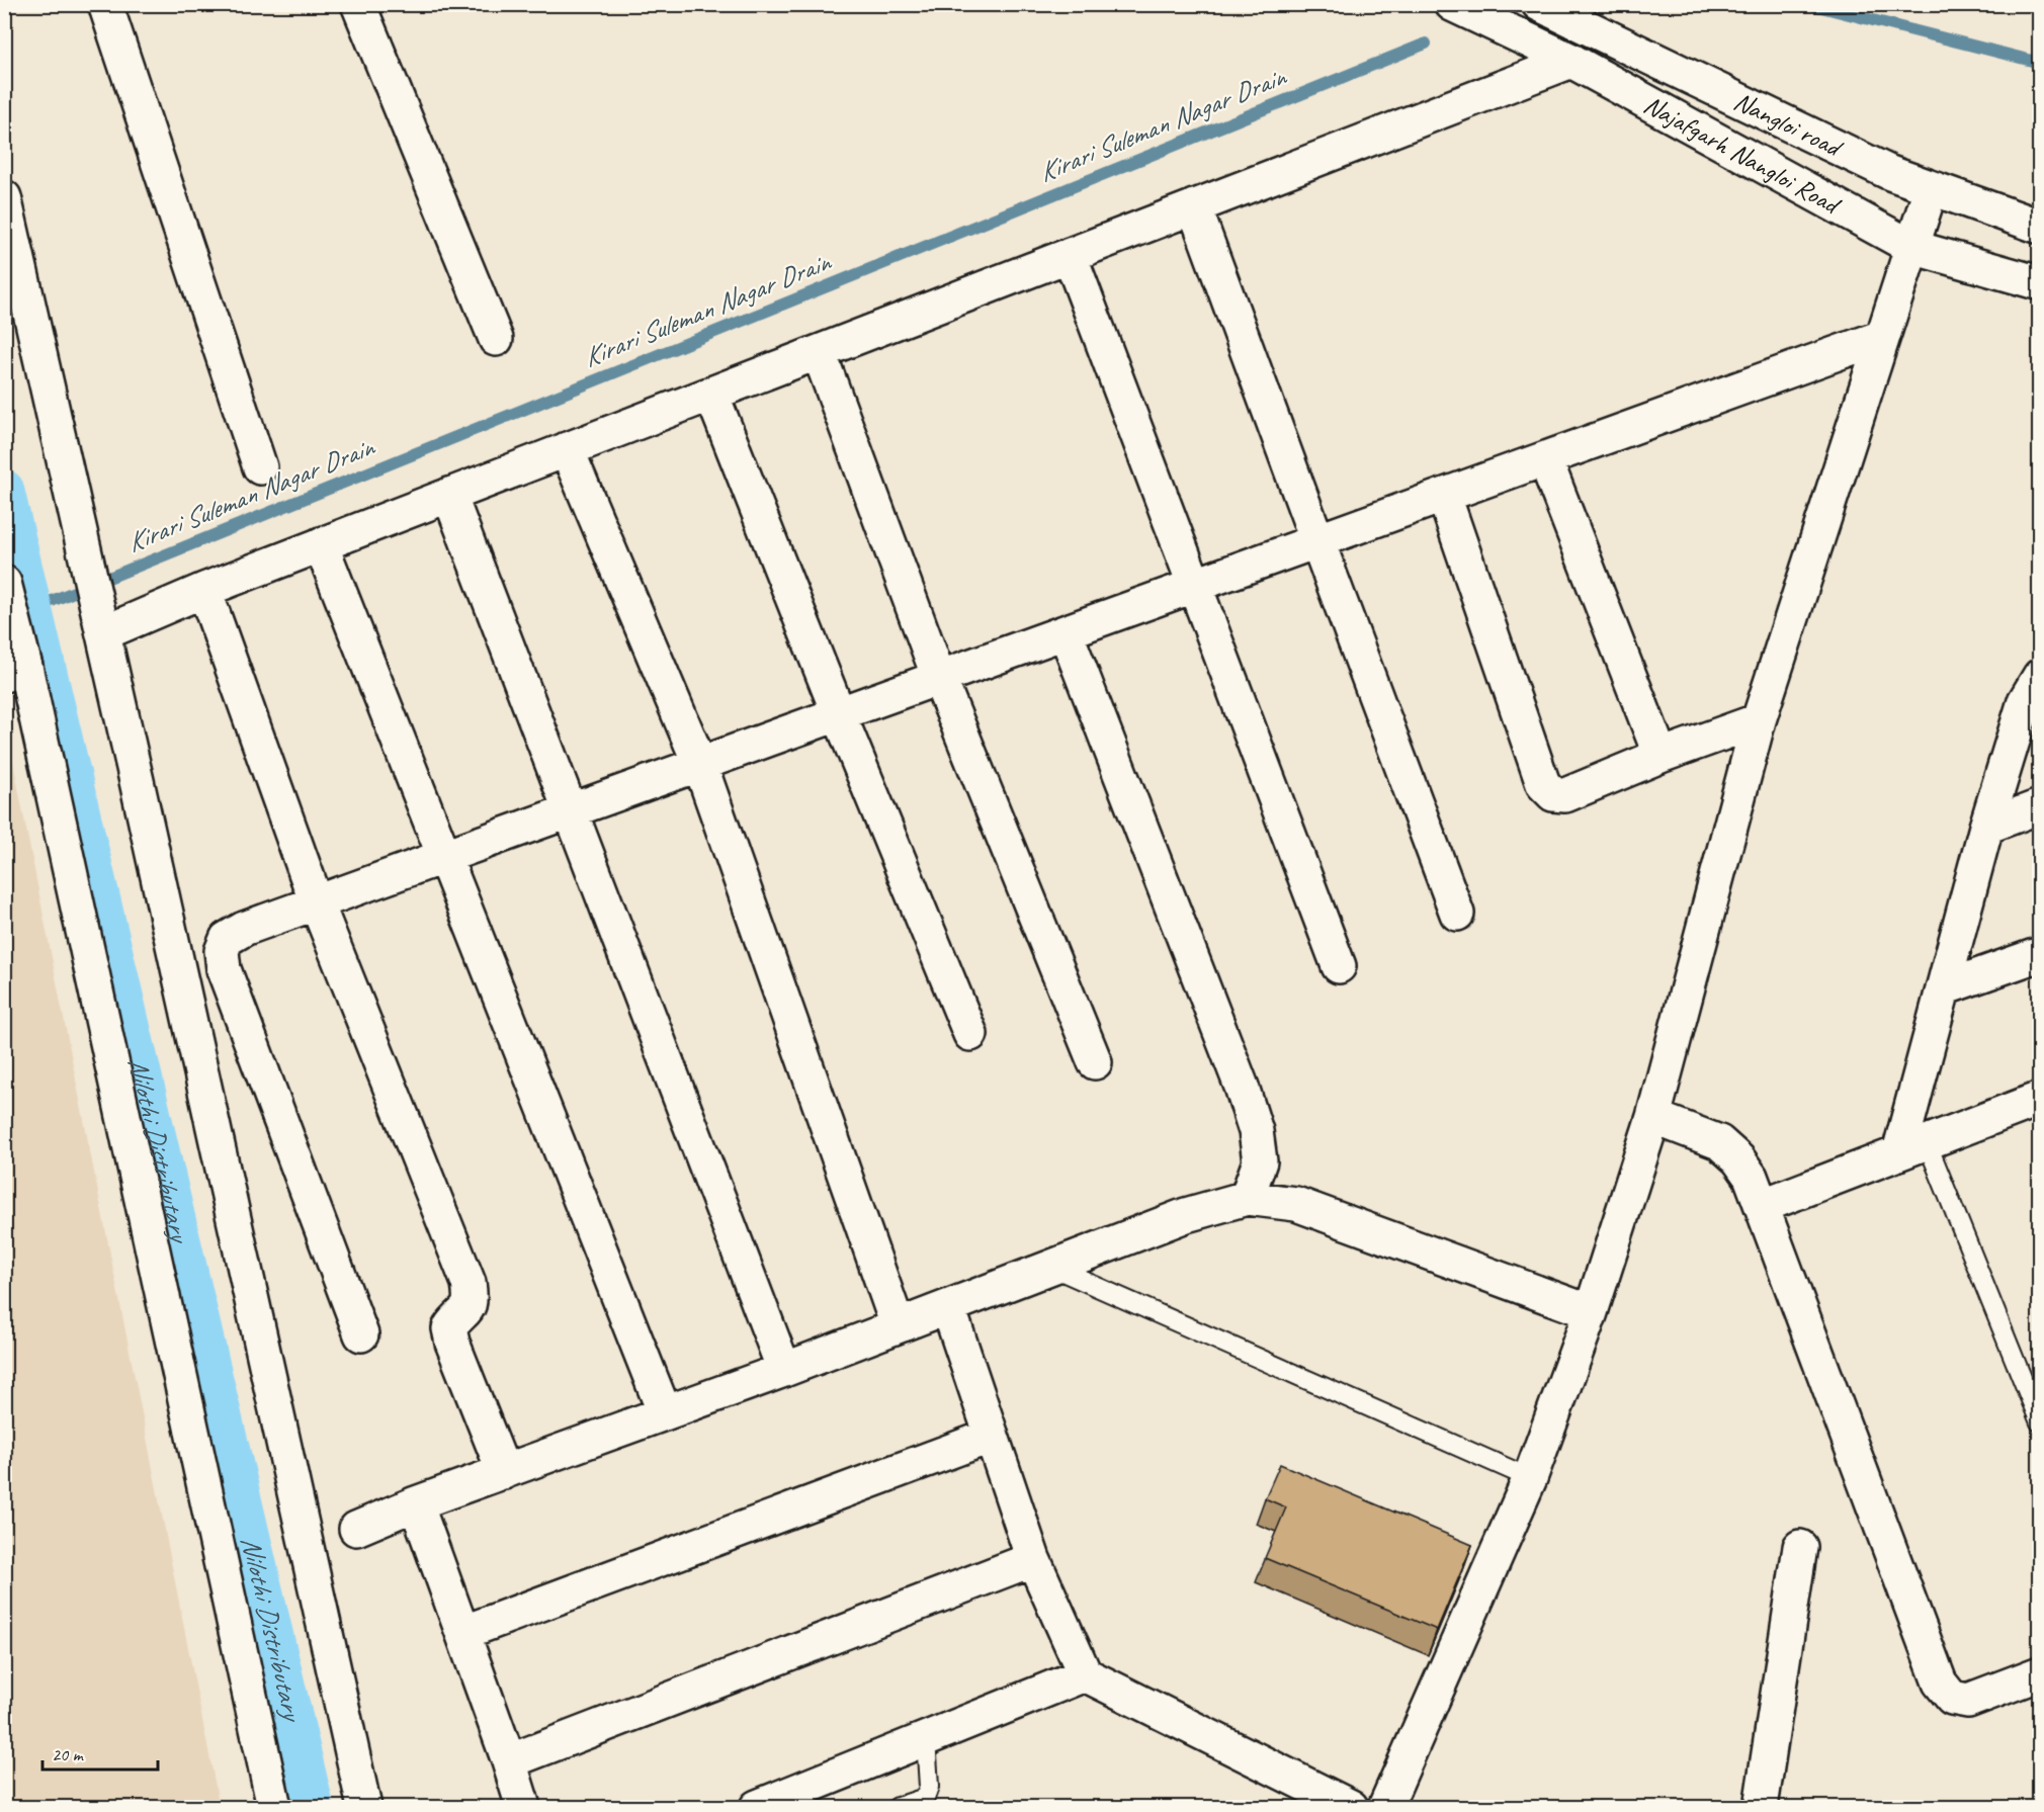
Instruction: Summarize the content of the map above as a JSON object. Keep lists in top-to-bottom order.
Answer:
{
  "streets": {
    "street": ["Nangloi road", "Najafgarh Nangloi Road"]
  },
  "water": ["Kirari Suleman Nagar Drain", "Nilothi Distributary"],
  "scale_bar": "20 m"
}
